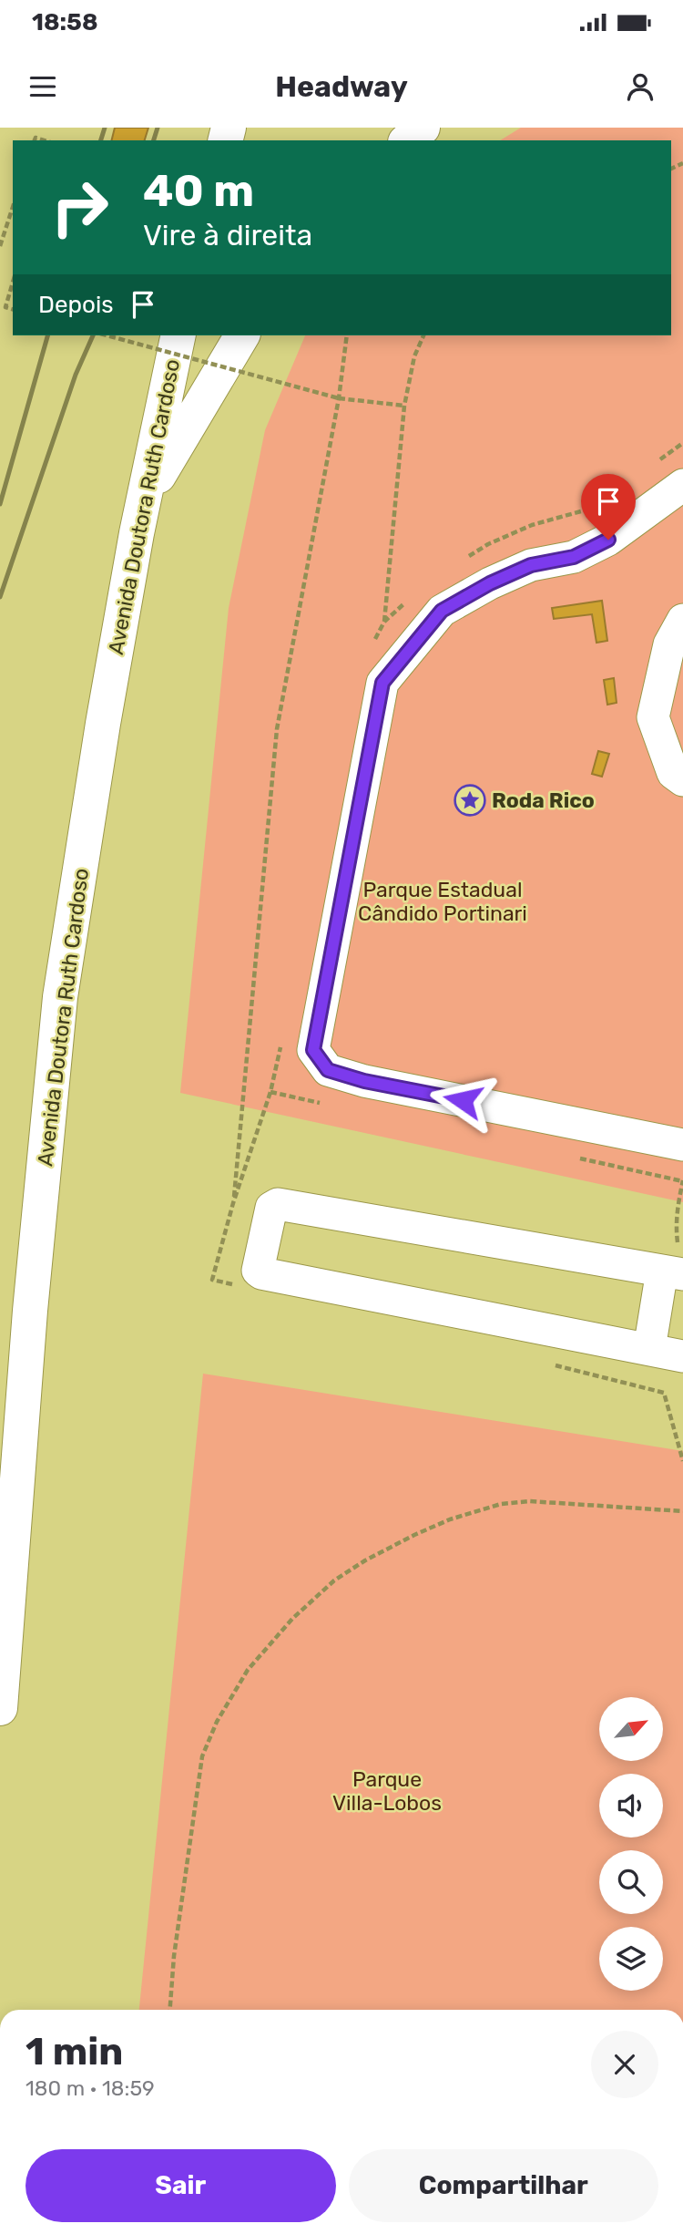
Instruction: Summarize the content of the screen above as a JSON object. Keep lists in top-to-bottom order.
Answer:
{
  "streets": {
    "highway": ["Avenida Doutora Ruth Cardoso"]
  },
  "parks": ["Parque Estadual Cândido Portinari", "Parque Villa-Lobos"],
  "places": {
    "place": ["Roda Rico"]
  },
  "north": "top right",
  "page": {
    "status": "18:58",
    "header": "Headway",
    "turn": ["40 m", "Vire à direita"],
    "then": "Depois",
    "heading": ["1 min", "180 m · 18:59"],
    "buttons": ["Sair", "Compartilhar"]
  }
}
